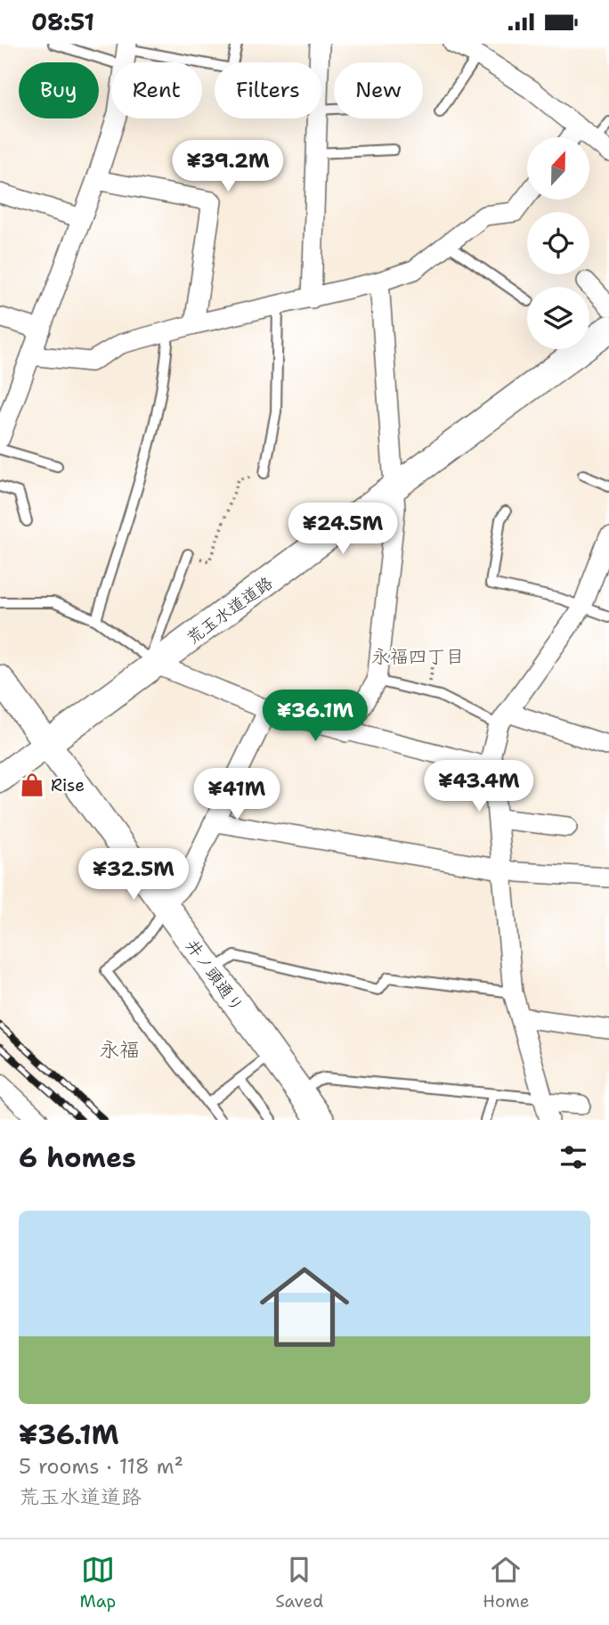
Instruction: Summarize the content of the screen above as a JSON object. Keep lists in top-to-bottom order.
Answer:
{
  "streets": {
    "main road": ["荒玉水道道路", "井ノ頭通り"]
  },
  "crossings": [
    ["荒玉水道道路", "井ノ頭通り"]
  ],
  "districts": ["永福四丁目", "永福"],
  "places": {
    "shop": ["Rise"]
  },
  "north": "top",
  "page": {
    "status": "08:51",
    "chip": [
      "Buy",
      "Rent",
      "Filters",
      "New"
    ],
    "price": [
      "¥39.2M",
      "¥24.5M",
      "¥36.1M",
      "¥43.4M",
      "¥41M",
      "¥32.5M"
    ],
    "heading": "6 homes",
    "list": [
      {
        "name": "¥36.1M",
        "note": "5 rooms · 118 m² · 荒玉水道道路"
      }
    ],
    "tabs": ["Map", "Saved", "Home"]
  }
}
